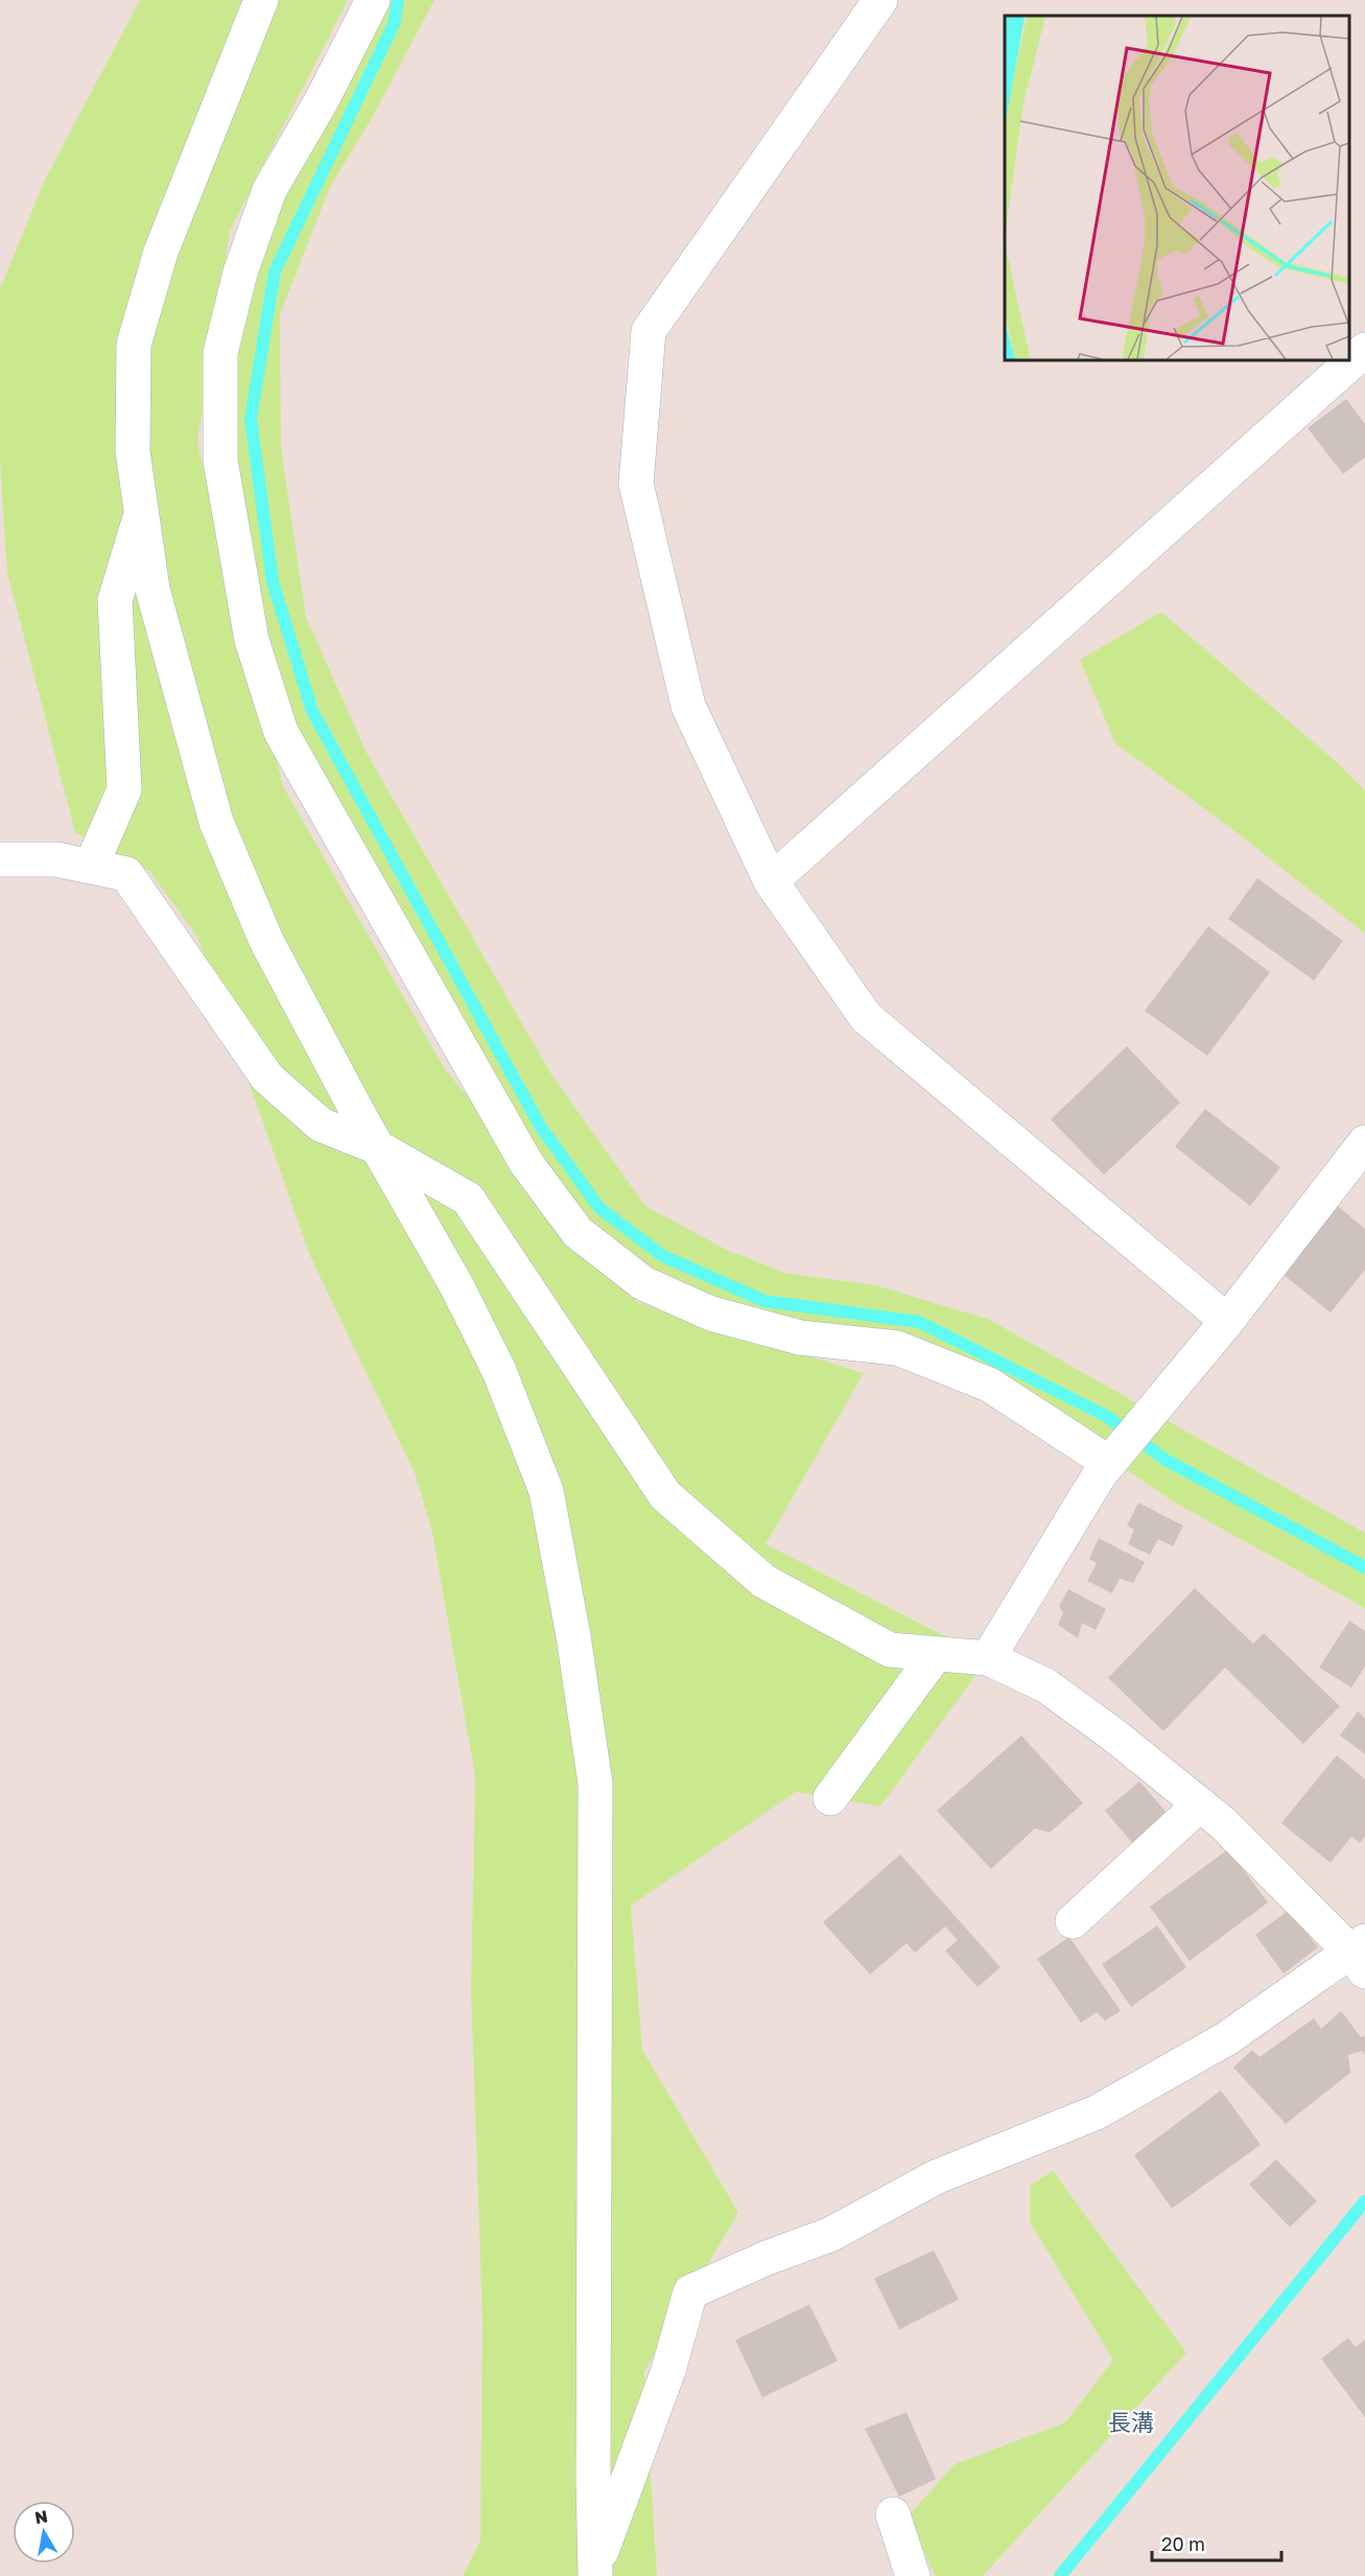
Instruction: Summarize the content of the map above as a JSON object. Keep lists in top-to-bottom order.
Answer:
{
  "districts": ["長溝"],
  "scale_bar": "20 m",
  "north": "top"
}
